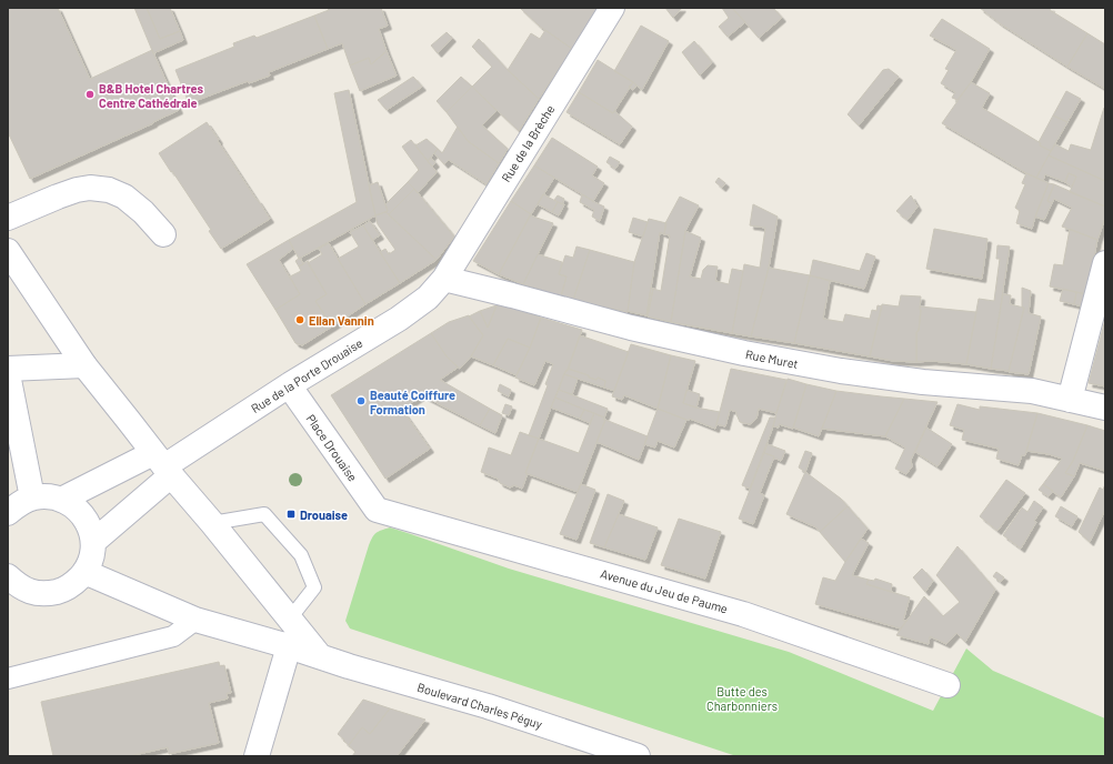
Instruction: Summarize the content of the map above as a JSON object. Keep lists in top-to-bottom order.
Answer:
{
  "streets": {
    "street": [
      "Rue de la Brèche",
      "Rue Muret",
      "Rue de la Porte Drouaise",
      "Place Drouaise",
      "Avenue du Jeu de Paume",
      "Boulevard Charles Péguy"
    ]
  },
  "crossings": [
    ["Rue de la Brèche", "Rue Muret"],
    ["Rue de la Brèche", "Rue de la Porte Drouaise"],
    ["Rue Muret", "Rue de la Porte Drouaise"],
    ["Rue de la Porte Drouaise", "Place Drouaise"],
    ["Place Drouaise", "Avenue du Jeu de Paume"]
  ],
  "parks": ["Butte des Charbonniers"],
  "places": {
    "other": ["B&B Hotel Chartres Centre Cathédrale", "Ellan Vannin", "Beauté Coiffure Formation"],
    "transit": ["Drouaise"]
  }
}
